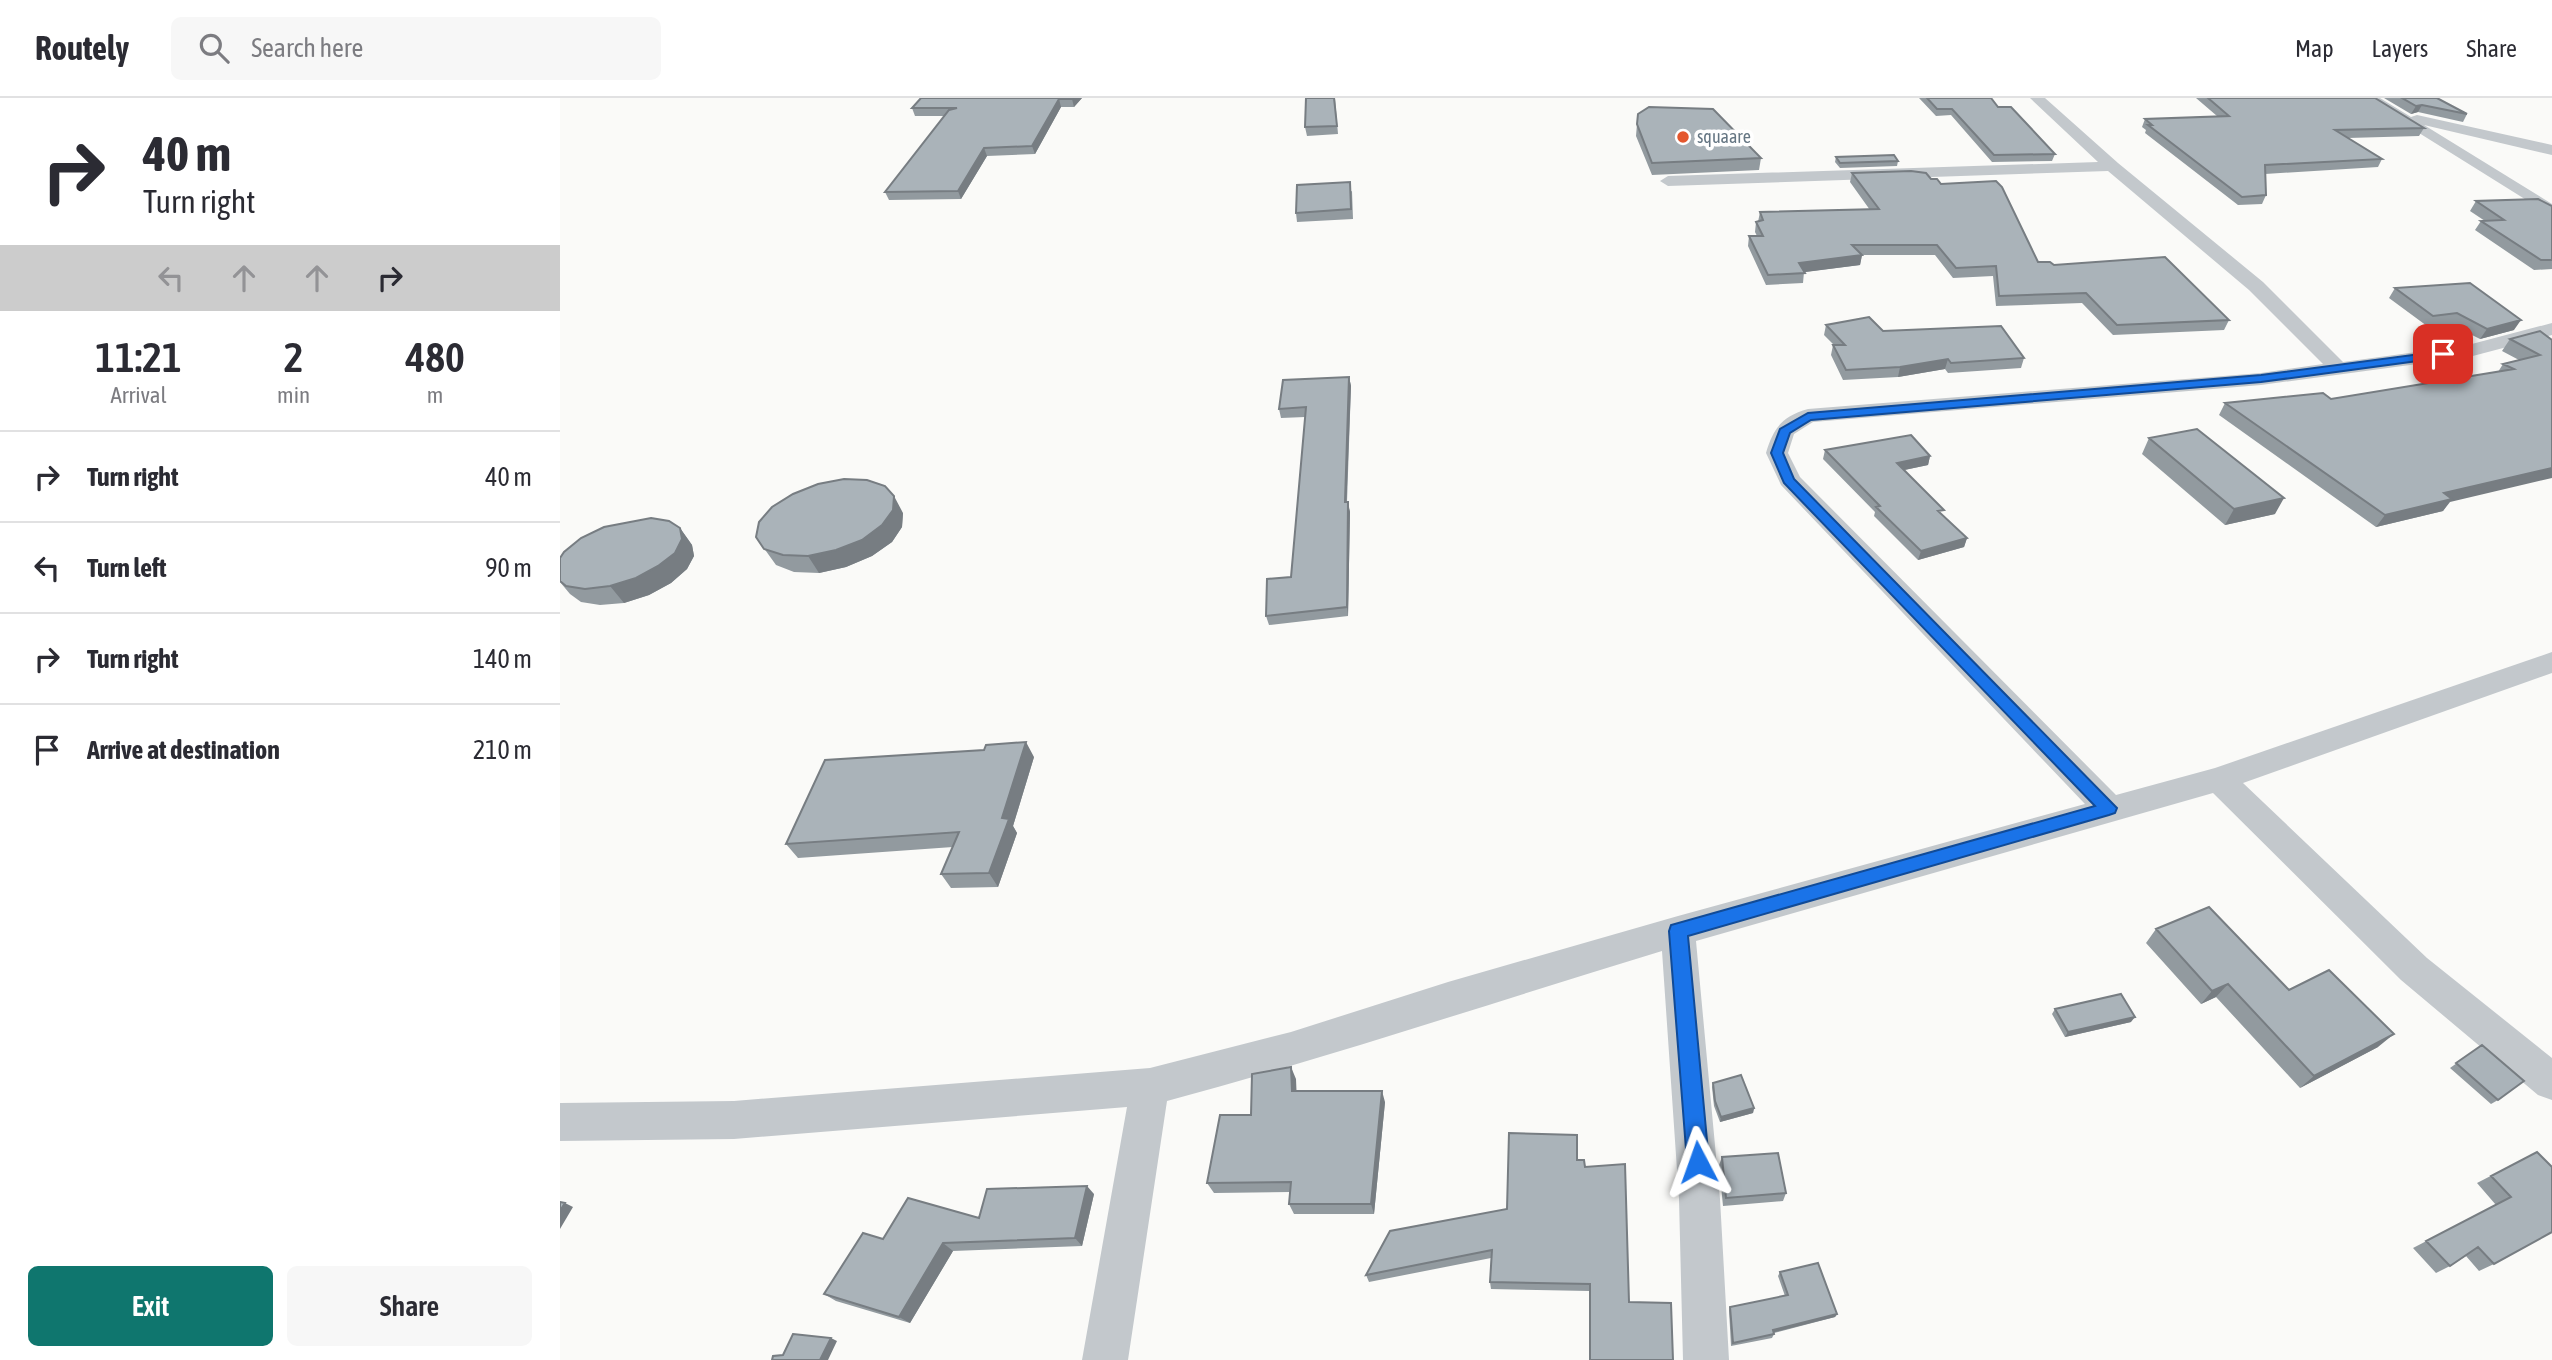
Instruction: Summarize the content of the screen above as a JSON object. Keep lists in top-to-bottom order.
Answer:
{
  "places": ["squaare"],
  "page": {
    "header": "Routely",
    "search": "Search here",
    "nav": ["Map", "Layers", "Share"],
    "turn": ["40 m", "Turn right"],
    "eta": [
      "11:21",
      "Arrival",
      "2",
      "min",
      "480",
      "m"
    ],
    "list": [
      {
        "name": "Turn right",
        "value": "40 m"
      },
      {
        "name": "Turn left",
        "value": "90 m"
      },
      {
        "name": "Turn right",
        "value": "140 m"
      },
      {
        "name": "Arrive at destination",
        "value": "210 m"
      }
    ],
    "buttons": ["Exit", "Share"]
  }
}
